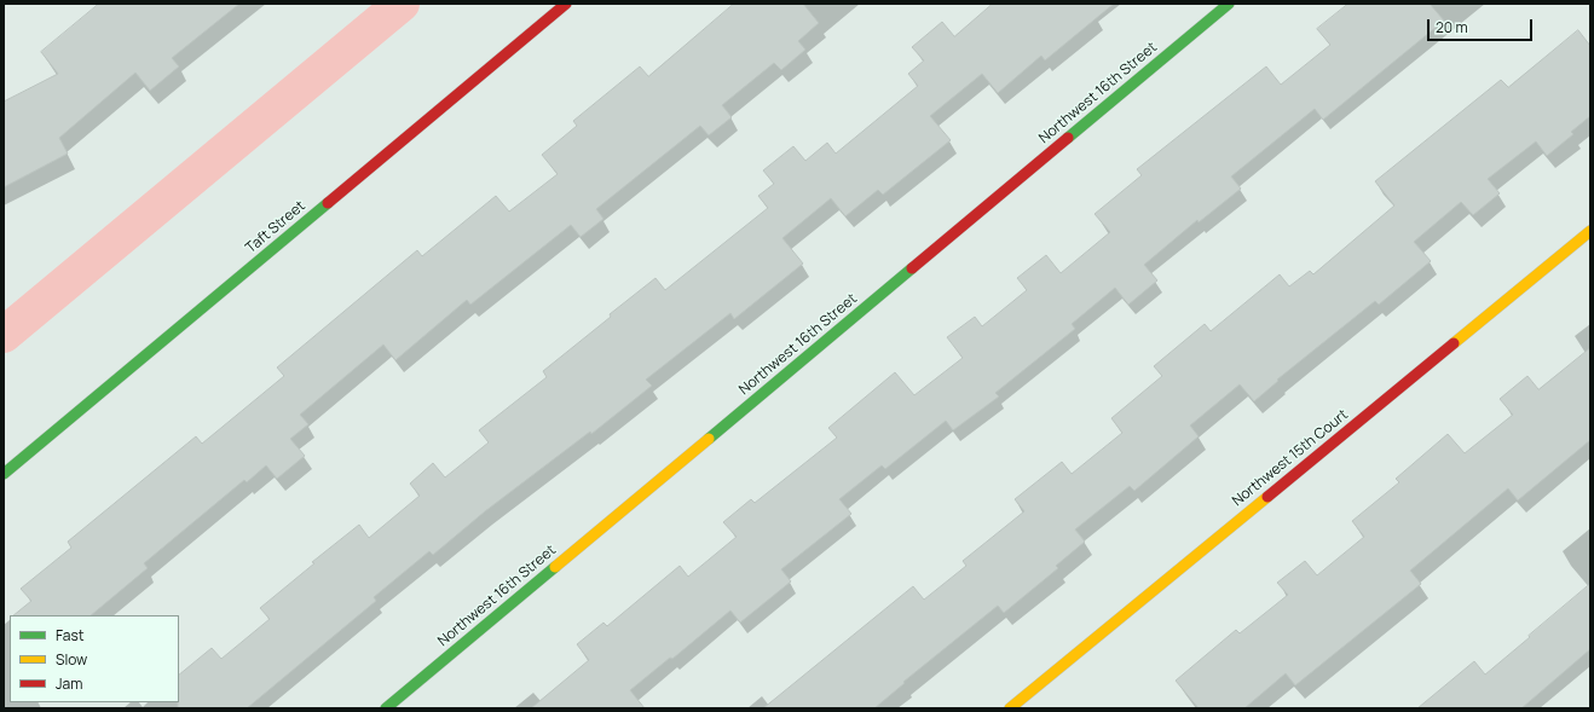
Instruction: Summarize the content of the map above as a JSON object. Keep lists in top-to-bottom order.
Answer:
{
  "streets": {
    "street": ["Northwest 16th Street", "Taft Street", "Northwest 15th Court"]
  },
  "legend": ["Fast", "Slow", "Jam"],
  "scale_bar": "20 m"
}
